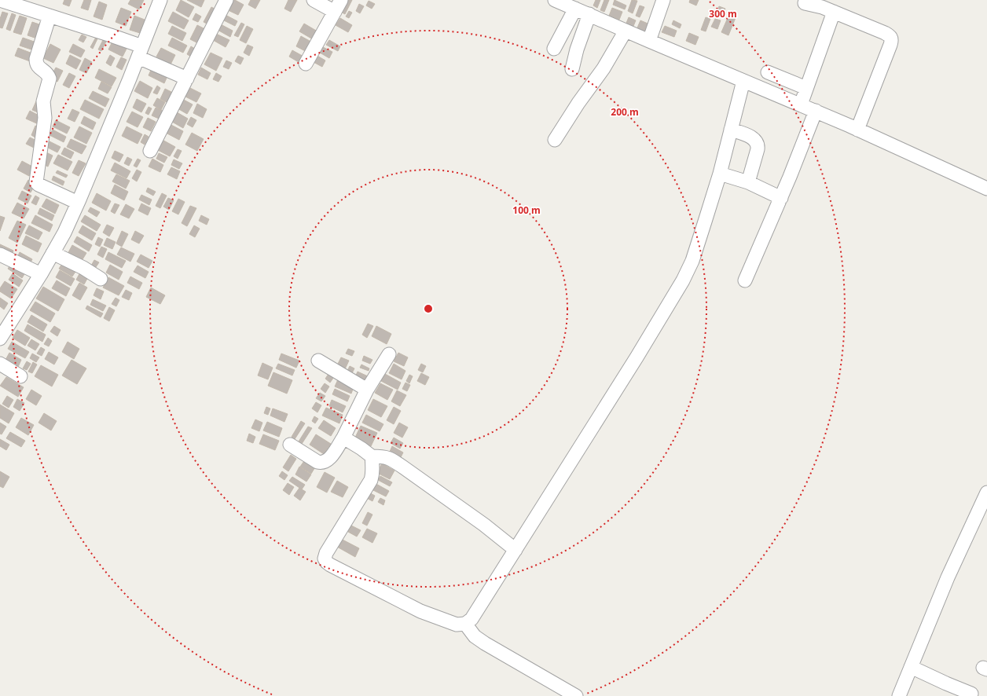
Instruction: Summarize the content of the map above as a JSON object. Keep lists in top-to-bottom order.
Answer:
{
  "rings": ["300 m", "200 m", "100 m"]
}
